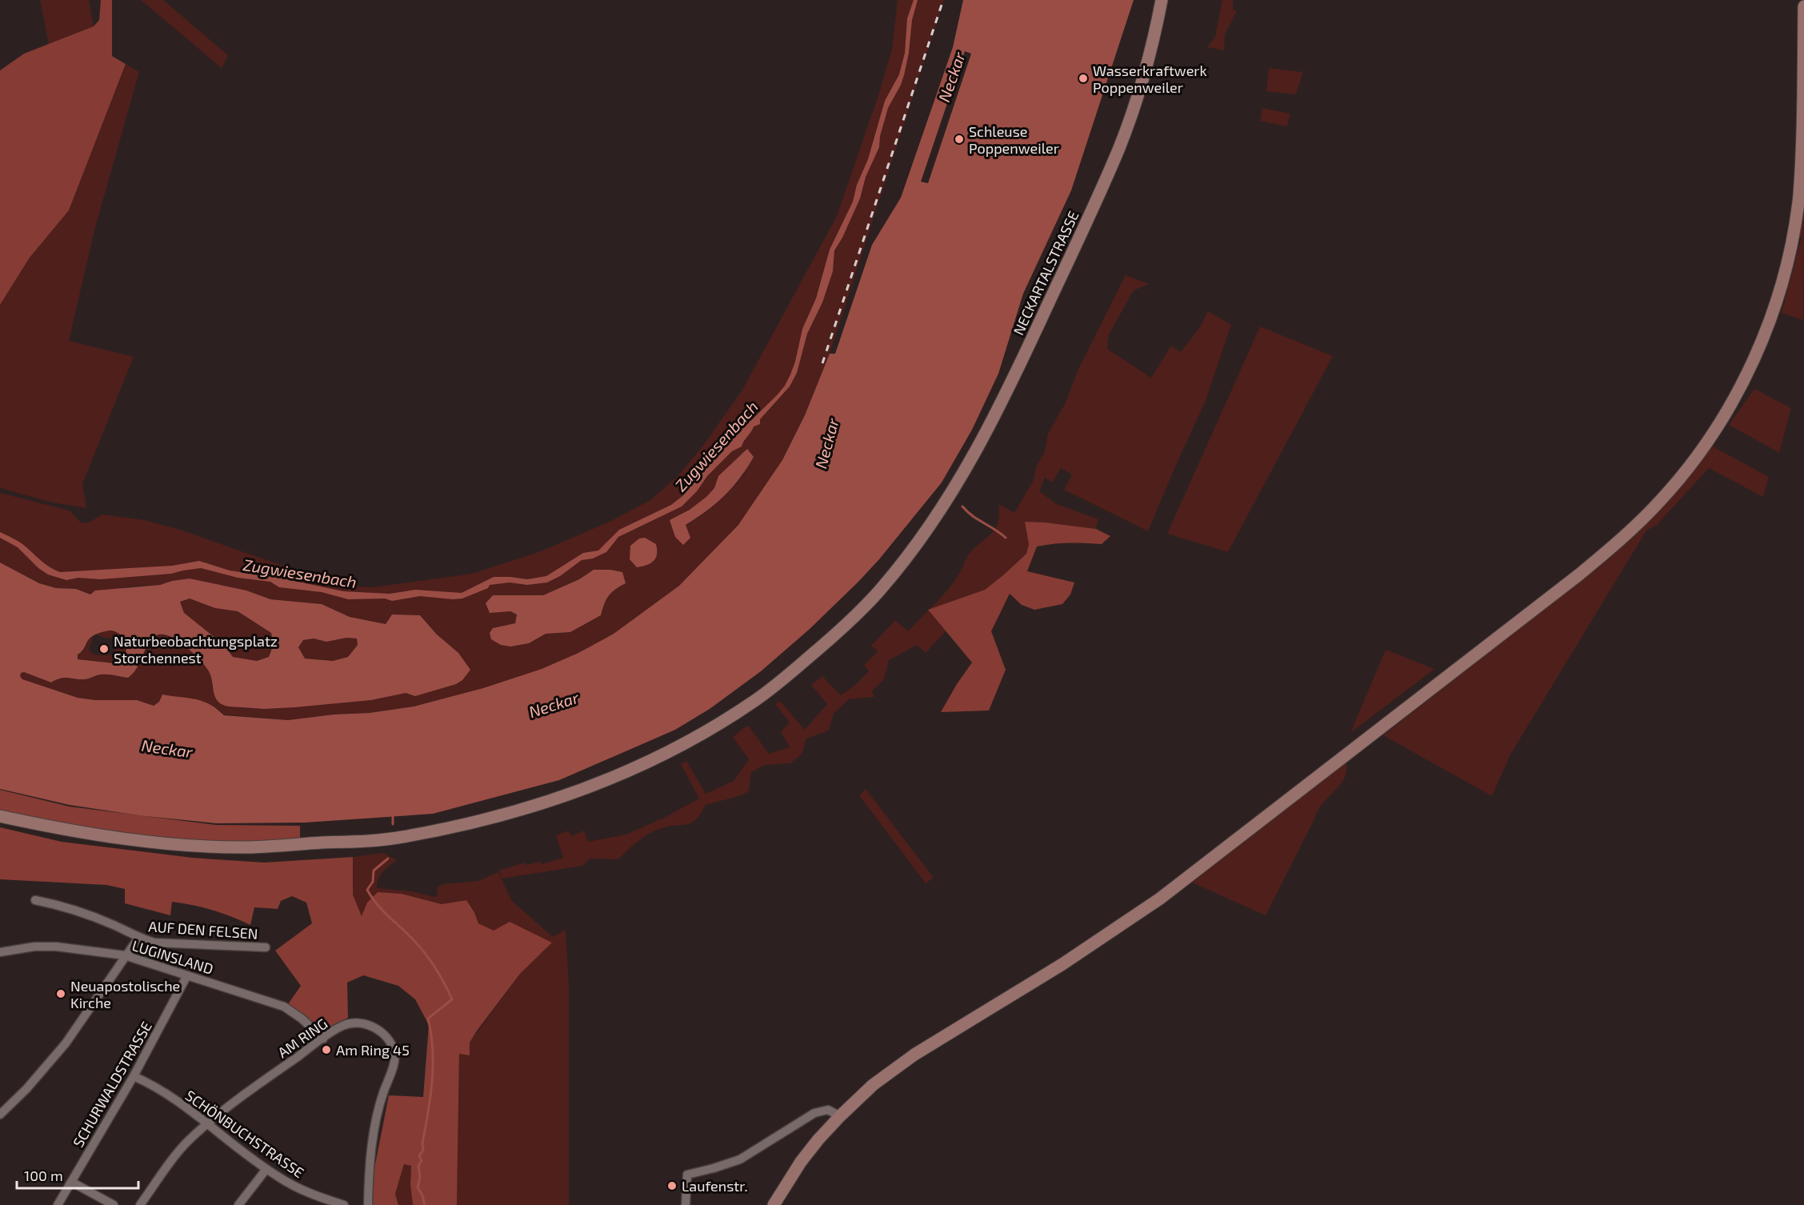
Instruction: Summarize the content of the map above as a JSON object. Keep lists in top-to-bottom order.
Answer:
{
  "streets": {
    "street": [
      "NECKARTALSTRASSE",
      "AUF DEN FELSEN",
      "LUGINSLAND",
      "AM RING",
      "SCHURWALDSTRASSE",
      "SCHÖNBUCHSTRASSE"
    ]
  },
  "crossings": [
    ["AUF DEN FELSEN", "LUGINSLAND"],
    ["LUGINSLAND", "AM RING"],
    ["LUGINSLAND", "SCHURWALDSTRASSE"],
    ["AM RING", "SCHÖNBUCHSTRASSE"],
    ["SCHURWALDSTRASSE", "SCHÖNBUCHSTRASSE"]
  ],
  "water": ["Neckar", "Zugwiesenbach"],
  "places": [
    "Wasserkraftwerk Poppenweiler",
    "Schleuse Poppenweiler",
    "Naturbeobachtungsplatz Storchennest",
    "Neuapostolische Kirche",
    "Am Ring 45",
    "Laufenstr."
  ],
  "scale_bar": "100 m"
}
